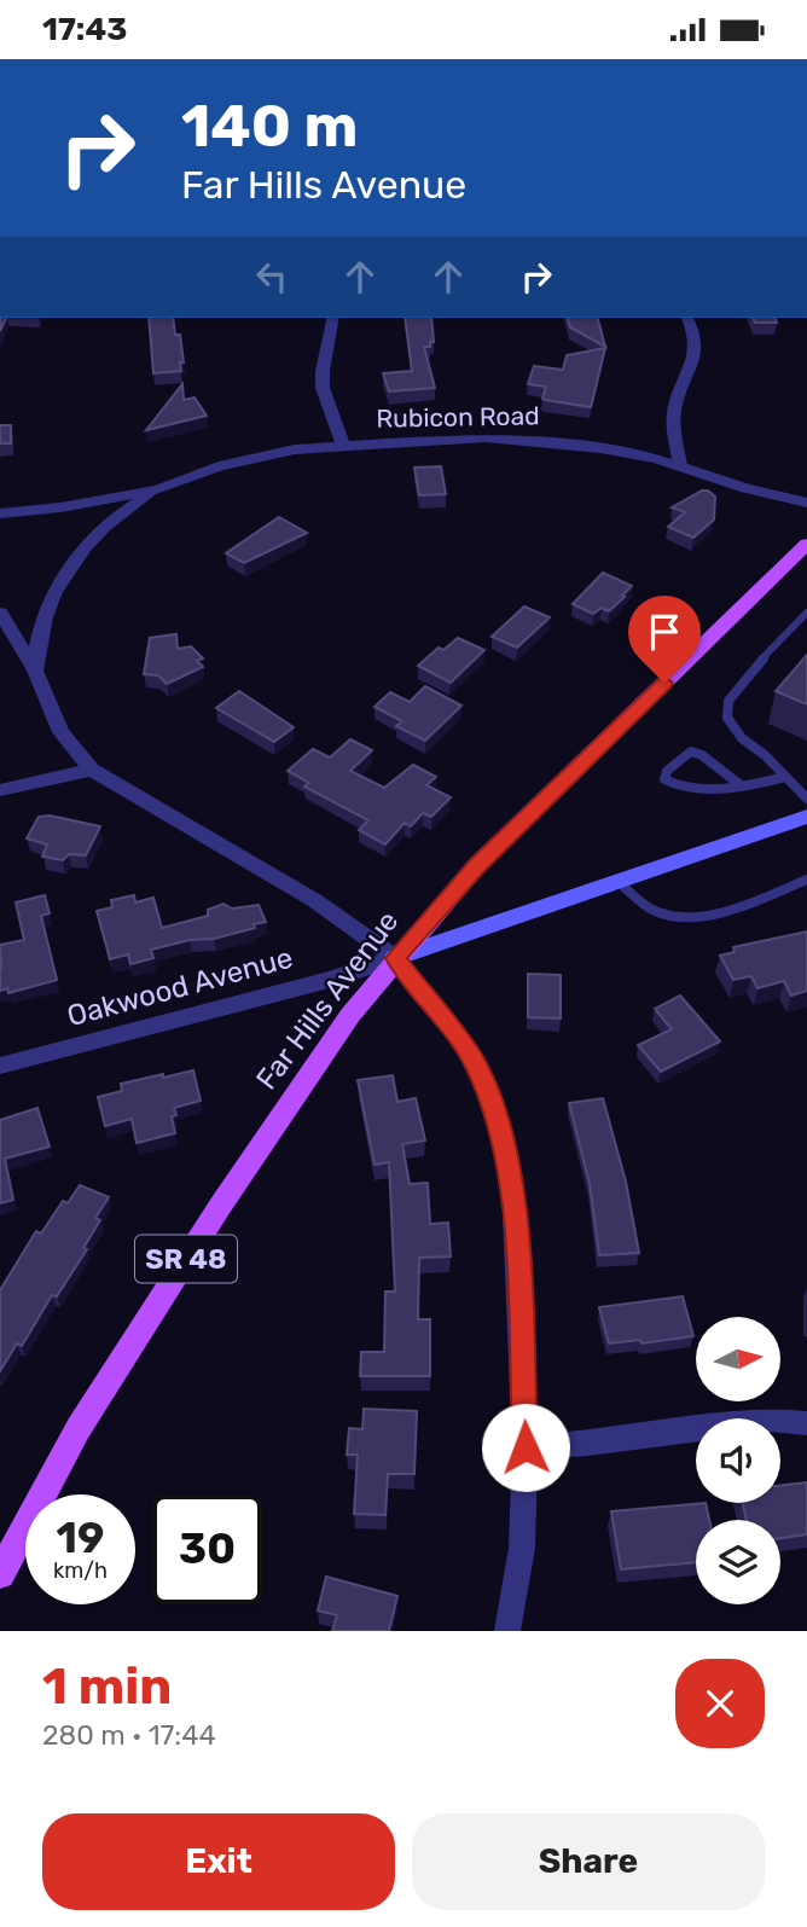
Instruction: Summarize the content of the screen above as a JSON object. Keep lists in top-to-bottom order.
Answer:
{
  "streets": {
    "main road": ["Far Hills Avenue", "SR 48"],
    "street": ["Rubicon Road", "Oakwood Avenue"]
  },
  "crossings": [
    ["Oakwood Avenue", "Far Hills Avenue"]
  ],
  "north": "right",
  "page": {
    "status": "17:43",
    "turn": ["140 m", "Far Hills Avenue"],
    "speed": "19 km/h",
    "limit": "30",
    "heading": ["1 min", "280 m · 17:44"],
    "buttons": ["Exit", "Share"]
  }
}
